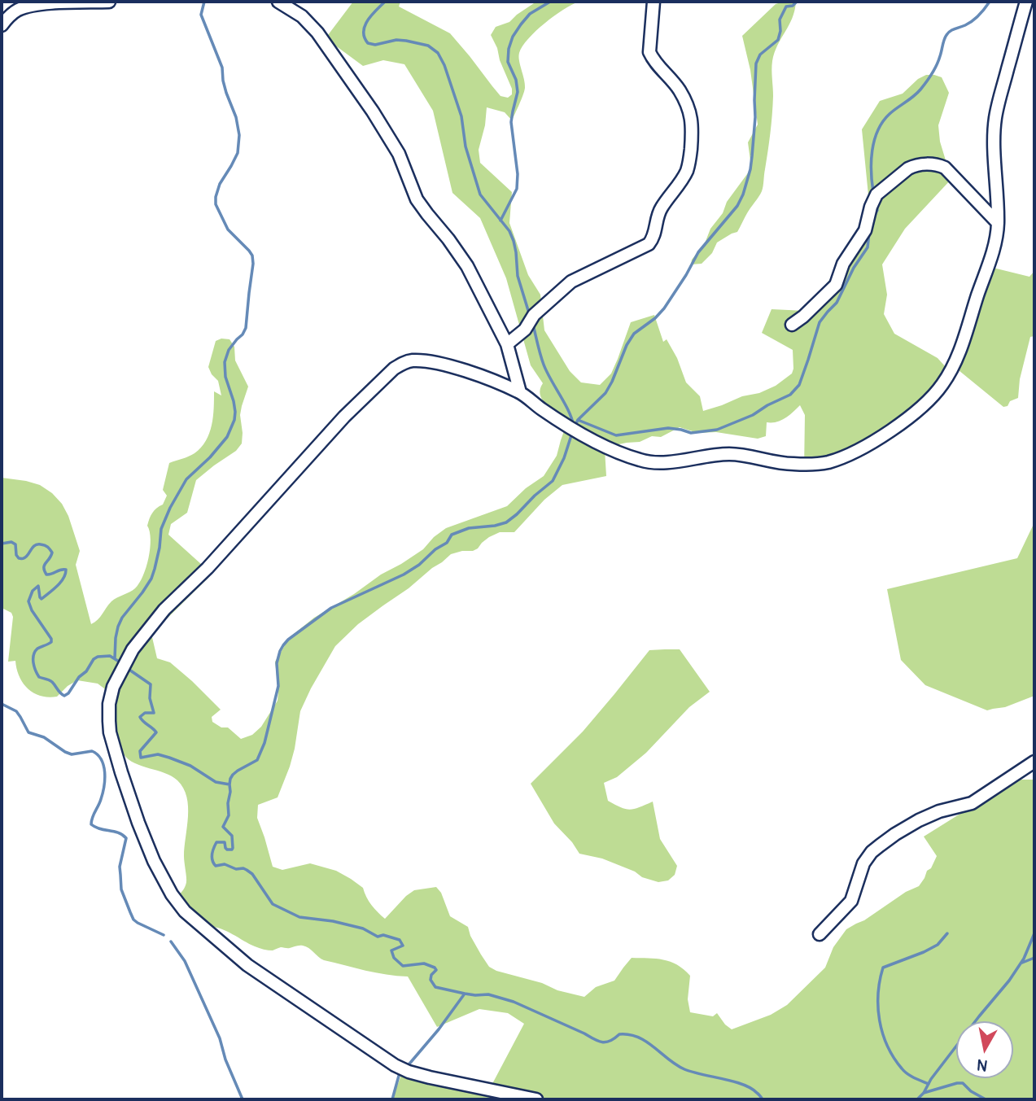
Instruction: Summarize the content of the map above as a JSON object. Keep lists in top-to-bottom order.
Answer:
{
  "north": "bottom"
}
